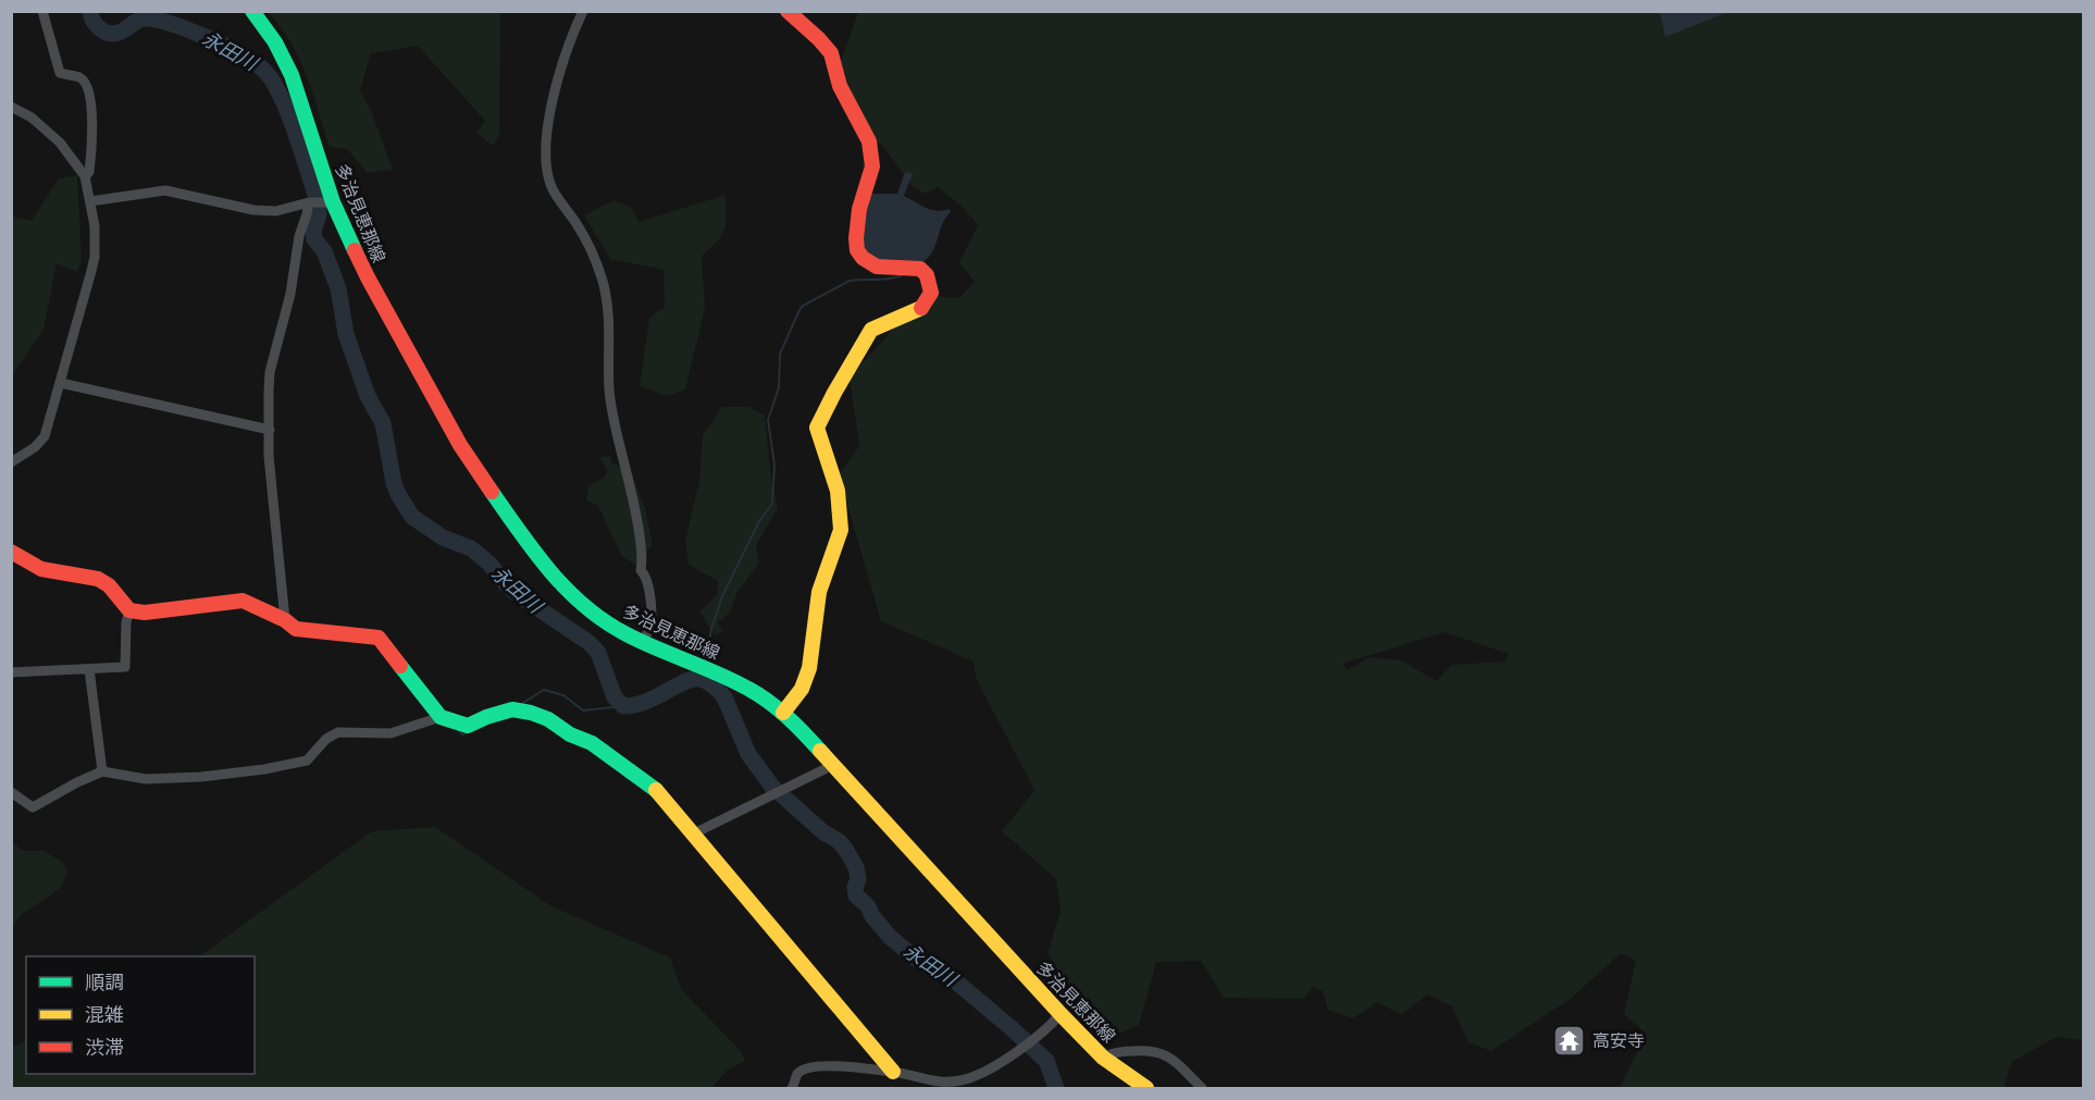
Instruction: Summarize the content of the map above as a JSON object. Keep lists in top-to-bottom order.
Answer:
{
  "streets": {
    "street": ["多治見恵那線"]
  },
  "water": ["永田川"],
  "places": {
    "temple": ["高安寺"]
  },
  "legend": ["順調", "混雑", "渋滞"]
}
